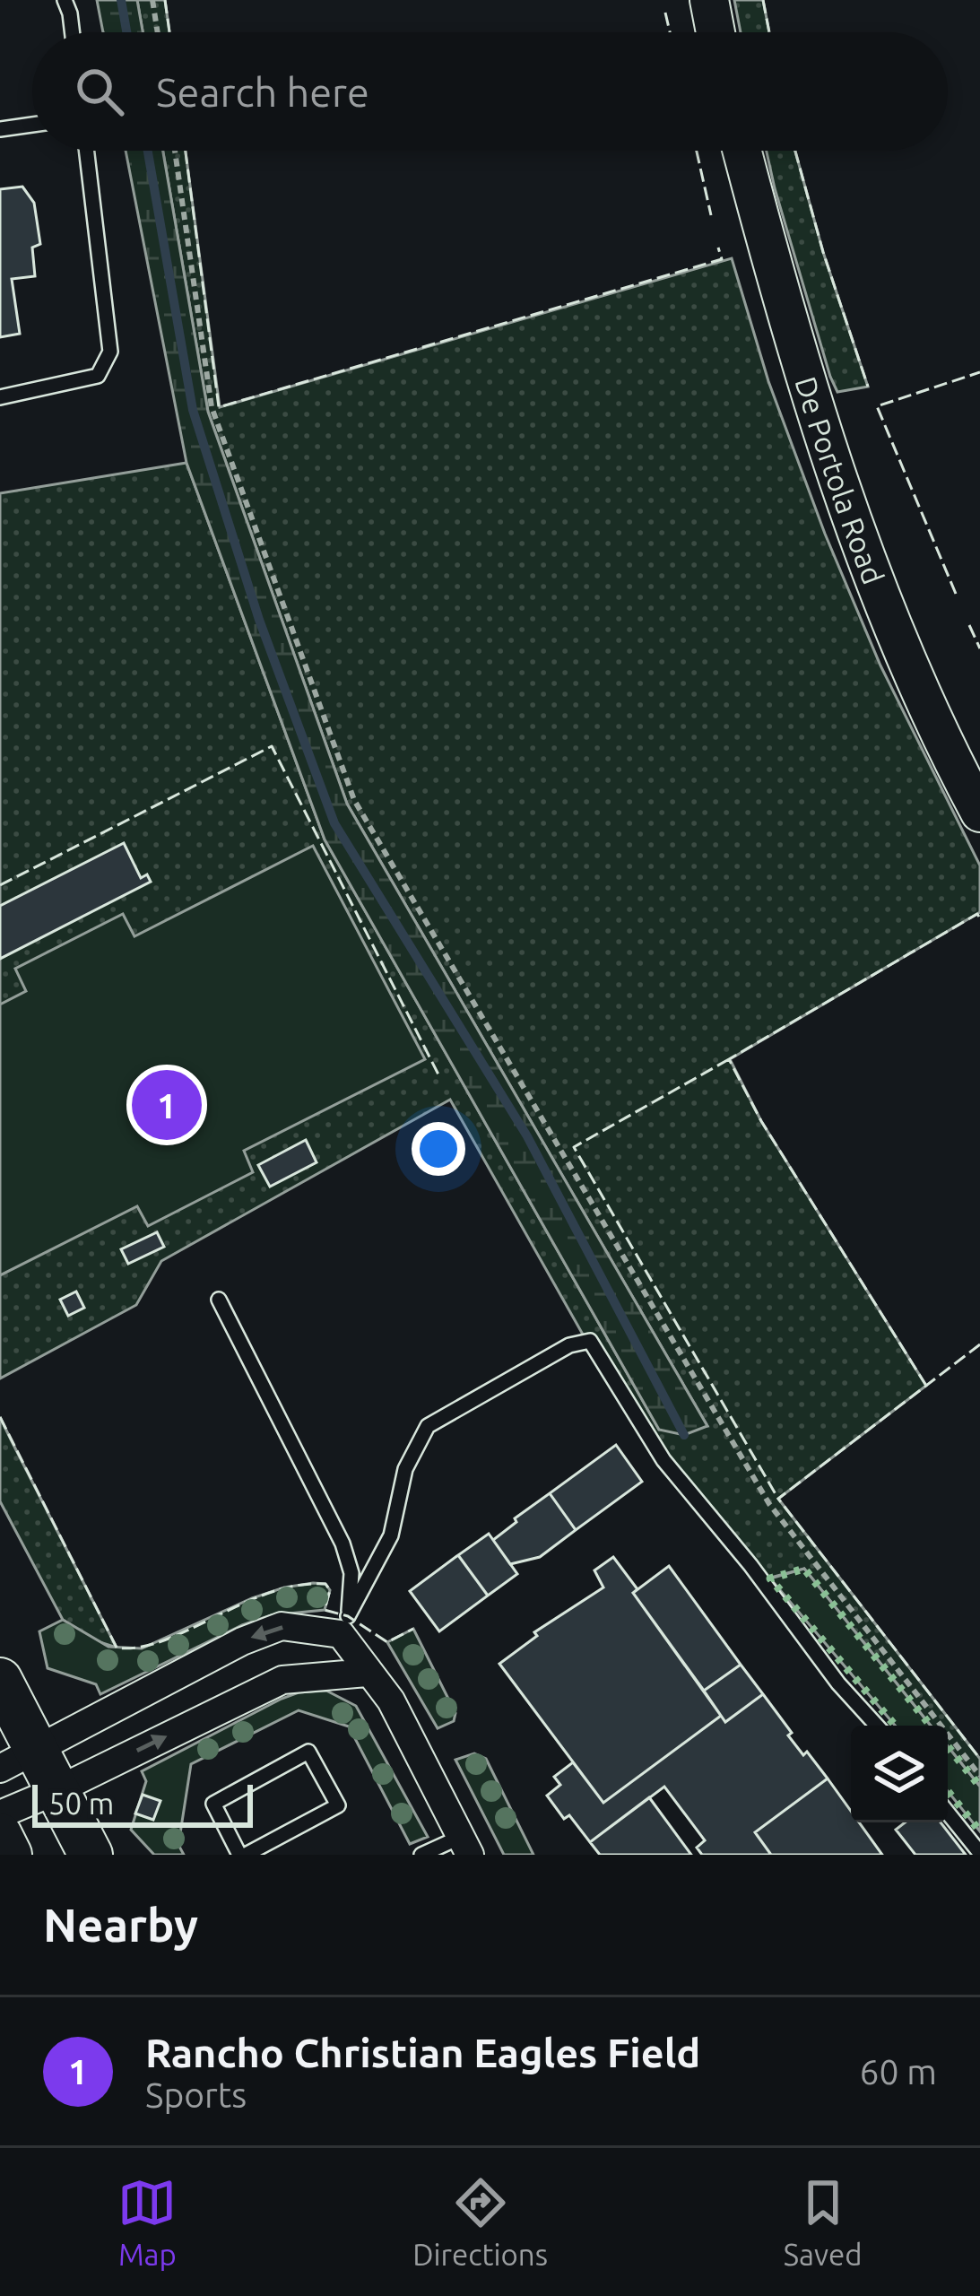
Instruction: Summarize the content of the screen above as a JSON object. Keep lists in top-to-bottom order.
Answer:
{
  "streets": {
    "main road": ["De Portola Road"]
  },
  "scale_bar": "50 m",
  "page": {
    "search": "Search here",
    "pins": "1",
    "scale": "50 m",
    "heading": "Nearby",
    "list": [
      {
        "mark": "1",
        "name": "Rancho Christian Eagles Field",
        "note": "Sports",
        "value": "60 m"
      }
    ],
    "nav": ["Map", "Directions", "Saved"]
  }
}
